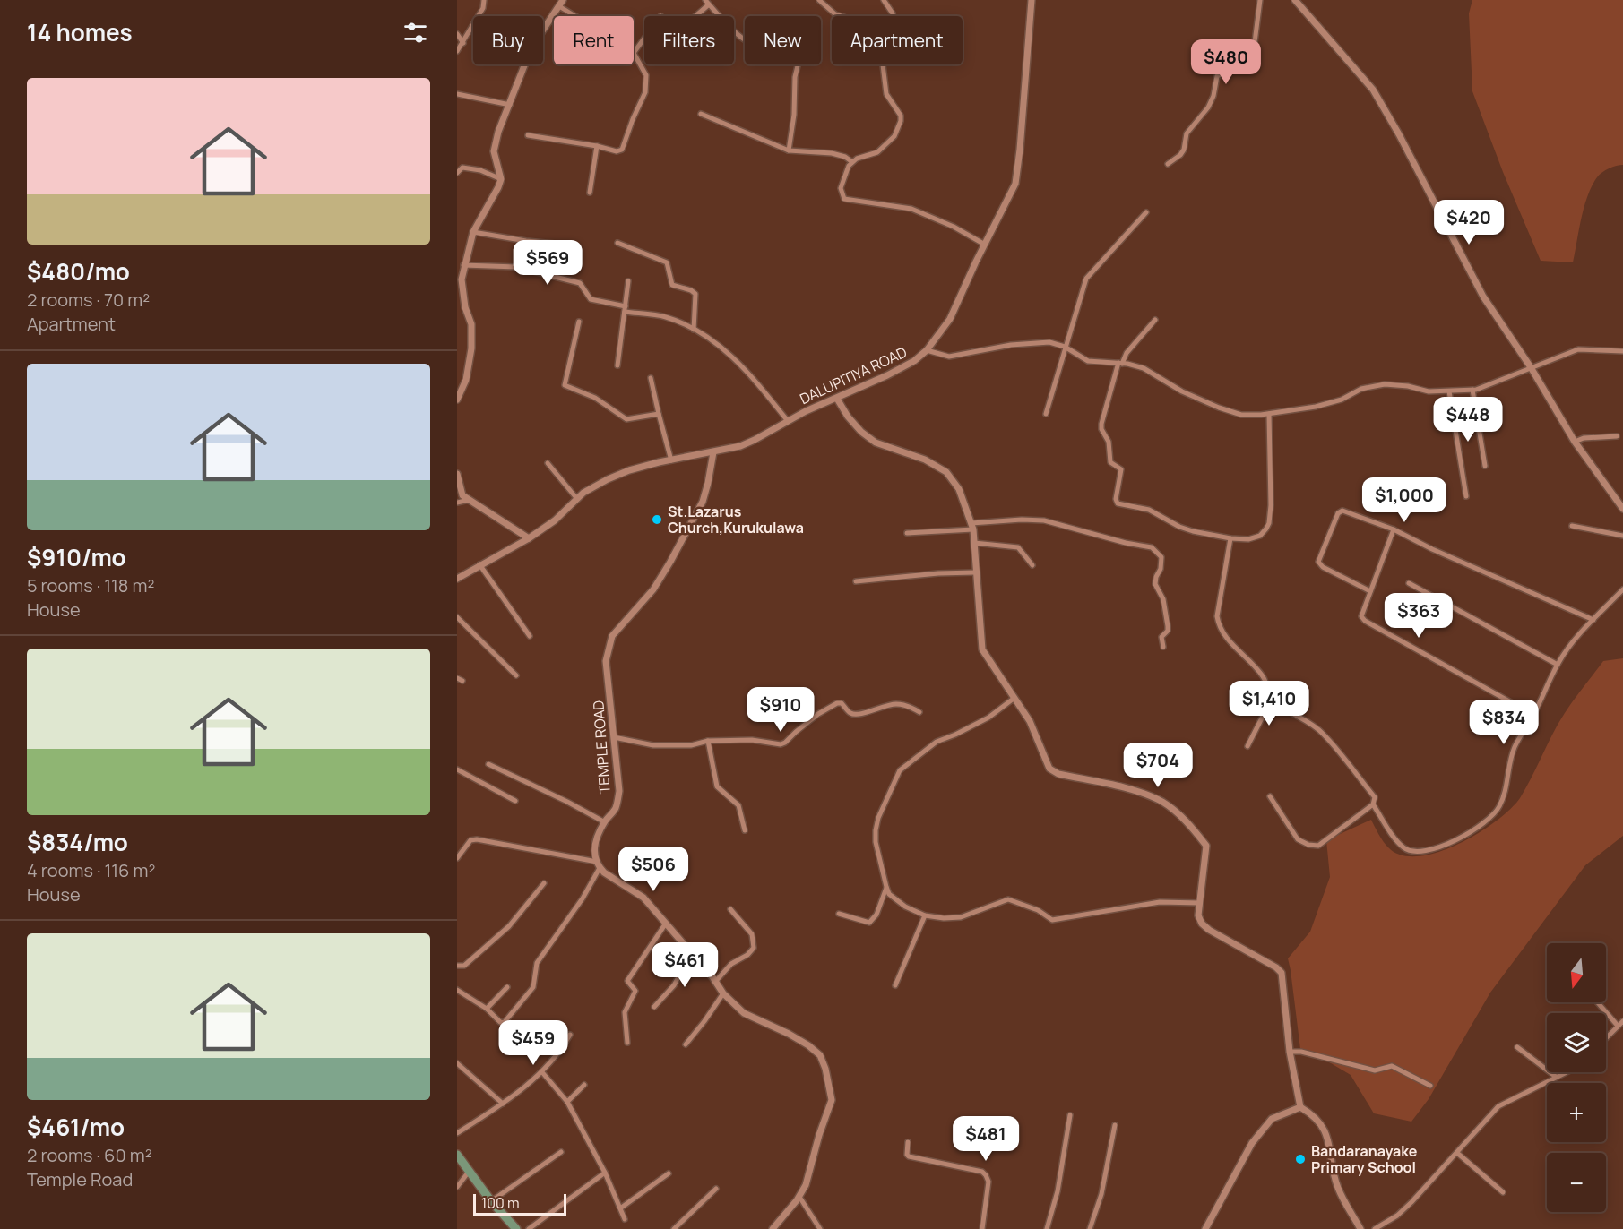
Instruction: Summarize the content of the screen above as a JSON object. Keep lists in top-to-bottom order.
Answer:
{
  "streets": {
    "street": ["DALUPITIYA ROAD", "TEMPLE ROAD"]
  },
  "crossings": [
    ["DALUPITIYA ROAD", "TEMPLE ROAD"]
  ],
  "places": ["St.Lazarus Church,Kurukulawa", "Bandaranayake Primary School"],
  "scale_bar": "100 m",
  "north": "bottom",
  "page": {
    "heading": "14 homes",
    "chip": [
      "Buy",
      "Rent",
      "Filters",
      "New",
      "Apartment"
    ],
    "price": [
      "$480",
      "$420",
      "$569",
      "$448",
      "$1,000",
      "$363",
      "$1,410",
      "$910",
      "$834",
      "$704",
      "$506",
      "$461",
      "$459",
      "$481"
    ],
    "list": [
      {
        "name": "$480/mo",
        "note": "2 rooms · 70 m² · Apartment"
      },
      {
        "name": "$910/mo",
        "note": "5 rooms · 118 m² · House"
      },
      {
        "name": "$834/mo",
        "note": "4 rooms · 116 m² · House"
      },
      {
        "name": "$461/mo",
        "note": "2 rooms · 60 m² · Temple Road"
      }
    ],
    "map_buttons": ["+", "−"],
    "scale": "100 m"
  }
}
